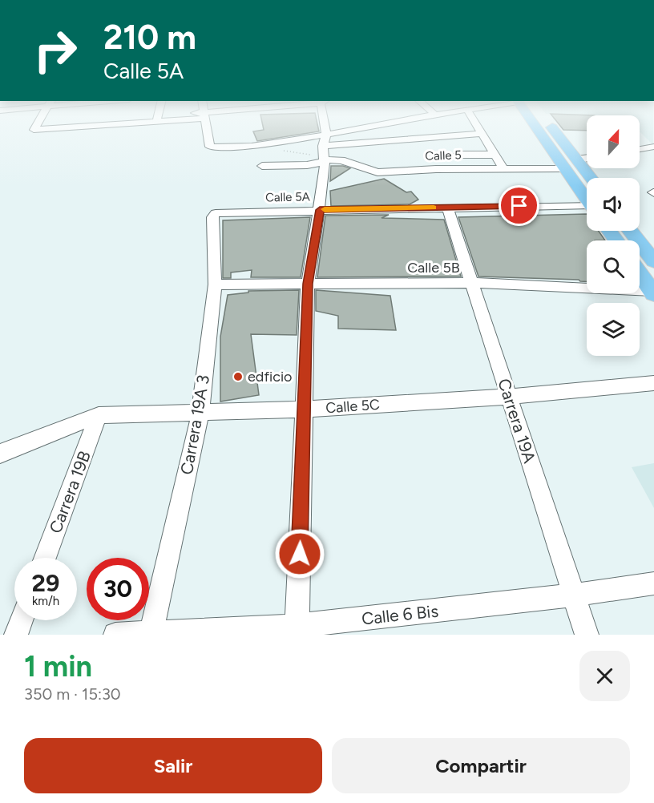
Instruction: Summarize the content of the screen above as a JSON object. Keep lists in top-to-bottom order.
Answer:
{
  "streets": {
    "street": [
      "Calle 5",
      "Calle 5A",
      "Calle 5B",
      "Calle 5C",
      "Carrera 19A",
      "Carrera 19A 3",
      "Carrera 19B",
      "Calle 6 Bis"
    ]
  },
  "crossings": [
    ["Calle 5A", "Carrera 19A"],
    ["Calle 5A", "Carrera 19A 3"],
    ["Calle 5B", "Carrera 19A"],
    ["Calle 5B", "Carrera 19A 3"],
    ["Calle 5C", "Carrera 19A"],
    ["Calle 5C", "Carrera 19A 3"],
    ["Calle 5C", "Carrera 19B"],
    ["Carrera 19A", "Calle 6 Bis"],
    ["Carrera 19A 3", "Calle 6 Bis"]
  ],
  "places": ["edficio"],
  "north": "top",
  "page": {
    "turn": ["210 m", "Calle 5A"],
    "speed": "29 km/h",
    "limit": "30",
    "heading": ["1 min", "350 m · 15:30"],
    "buttons": ["Salir", "Compartir"]
  }
}
